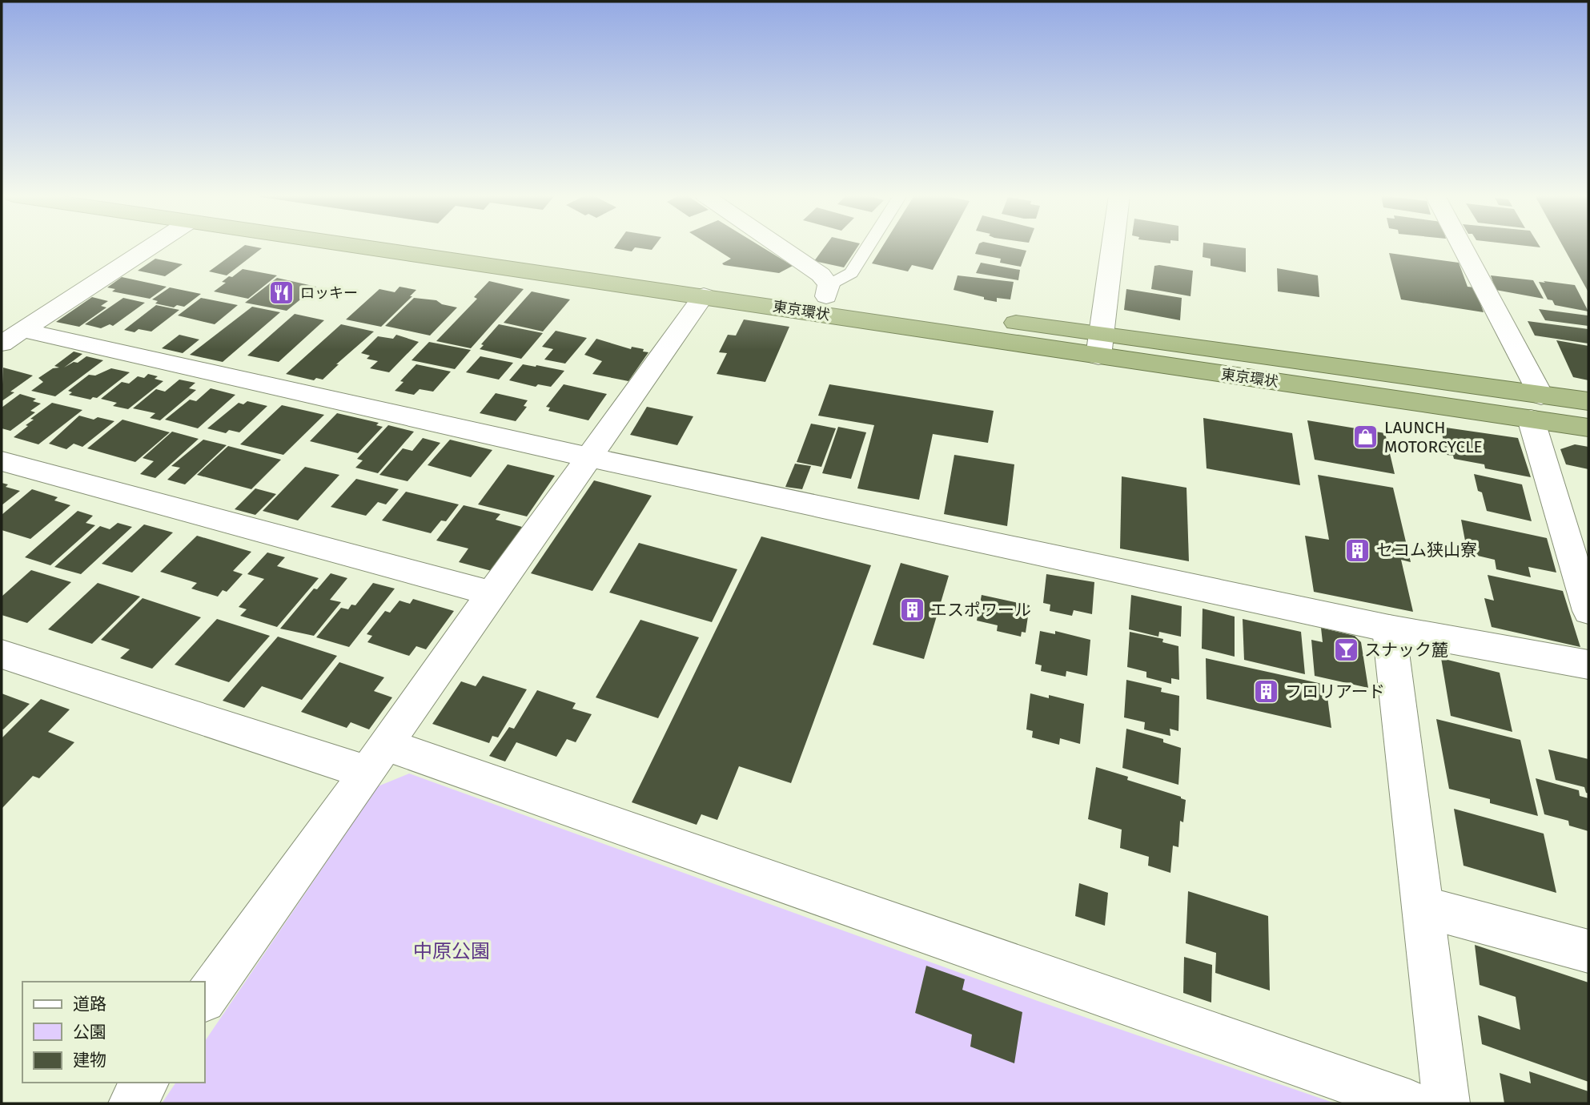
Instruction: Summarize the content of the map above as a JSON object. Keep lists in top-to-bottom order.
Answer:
{
  "streets": {
    "highway": ["東京環状"]
  },
  "parks": ["中原公園"],
  "places": {
    "restaurant": ["ロッキー"],
    "shop": ["LAUNCH MOTORCYCLE"],
    "building": ["セコム狭山寮", "エスポワール", "フロリアード"],
    "bar": ["スナック麓"]
  },
  "legend": ["道路", "公園", "建物"]
}
